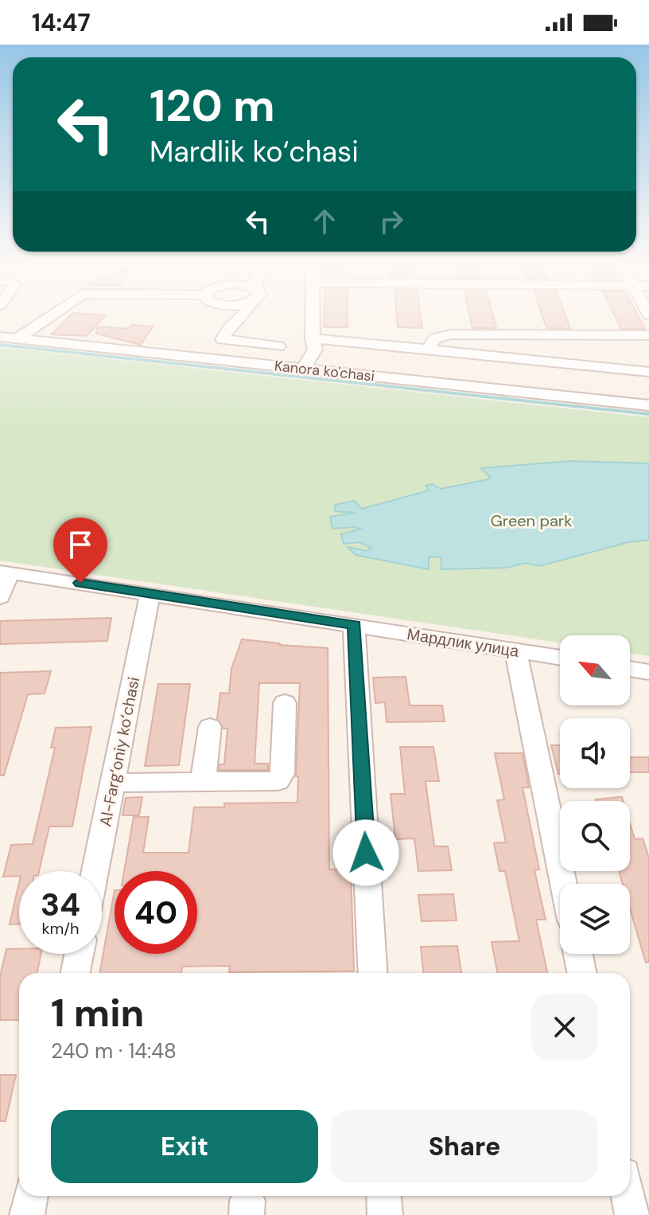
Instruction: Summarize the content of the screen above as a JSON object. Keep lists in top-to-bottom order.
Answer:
{
  "streets": {
    "street": ["Kanora ko'chasi", "Мардлик улица", "Al-Farg‘oniy ko‘chasi"]
  },
  "crossings": [
    ["Мардлик улица", "Al-Farg‘oniy ko‘chasi"]
  ],
  "parks": ["Green park"],
  "north": "top left",
  "page": {
    "status": "14:47",
    "turn": ["120 m", "Mardlik ko‘chasi"],
    "speed": "34 km/h",
    "limit": "40",
    "heading": ["1 min", "240 m · 14:48"],
    "buttons": ["Exit", "Share"]
  }
}
